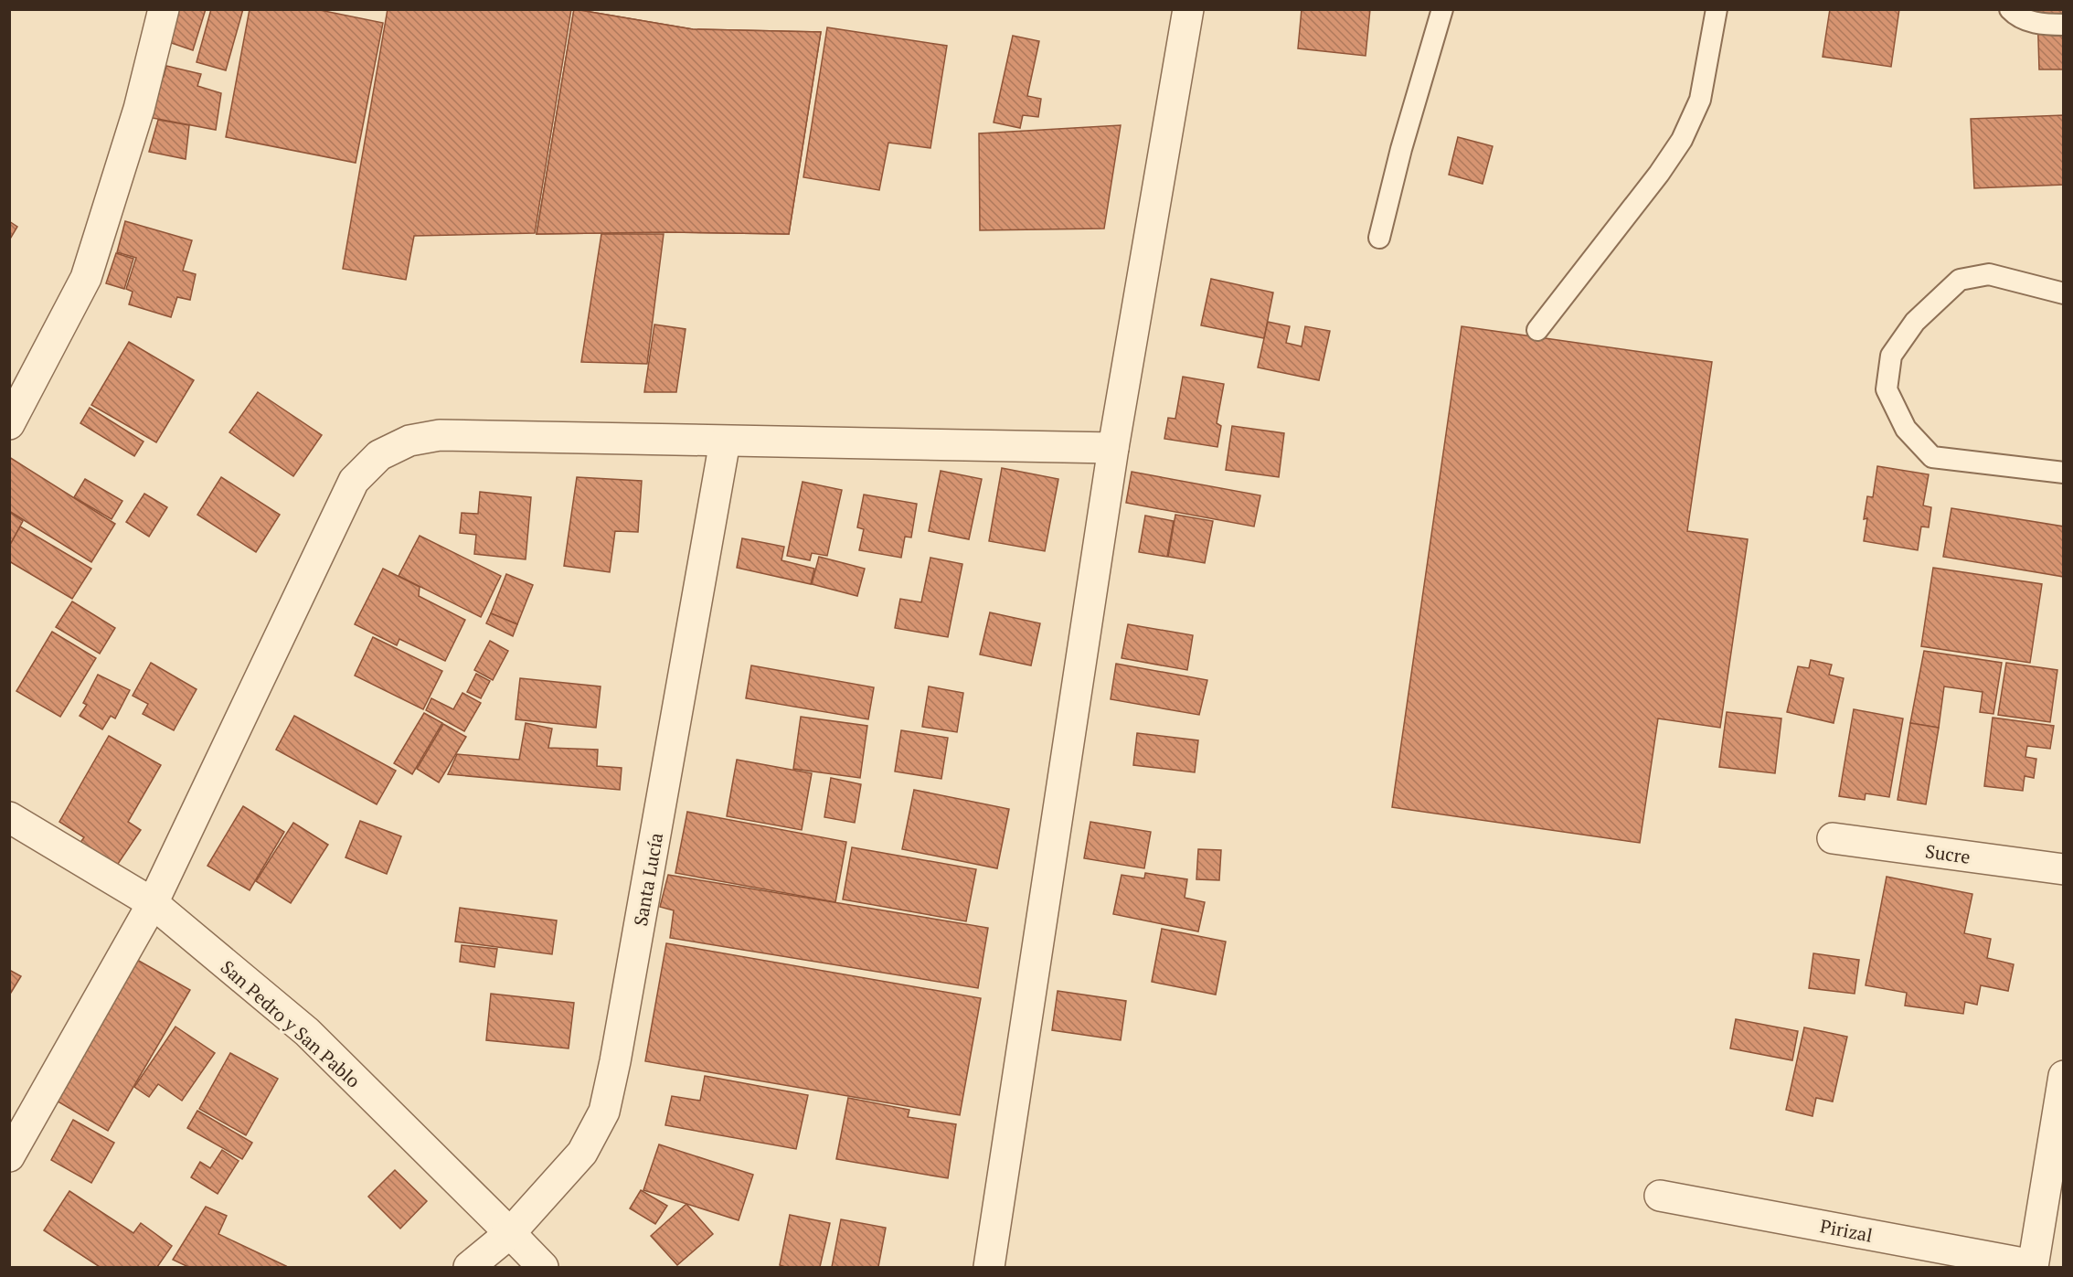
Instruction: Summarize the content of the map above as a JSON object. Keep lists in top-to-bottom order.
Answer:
{
  "streets": {
    "street": [
      "Sucre",
      "Santa Lucía",
      "San Pedro y San Pablo",
      "Pirizal"
    ]
  },
  "crossings": [
    ["Santa Lucía", "San Pedro y San Pablo"]
  ]
}
